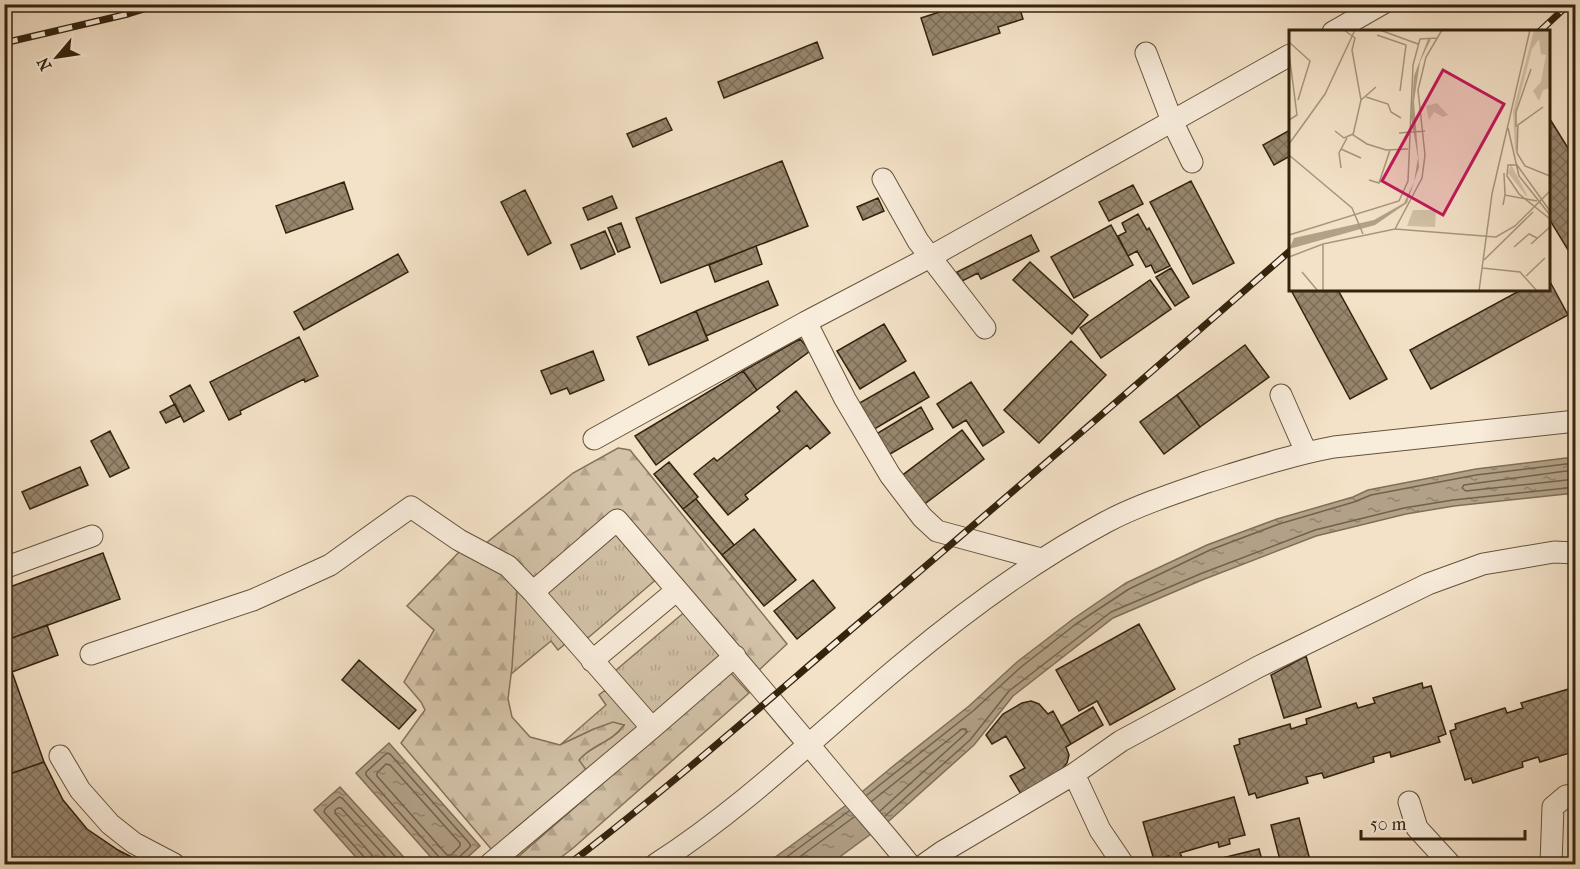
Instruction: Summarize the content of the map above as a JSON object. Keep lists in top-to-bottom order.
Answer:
{
  "scale_bar": "50 m",
  "north": "bottom left"
}
